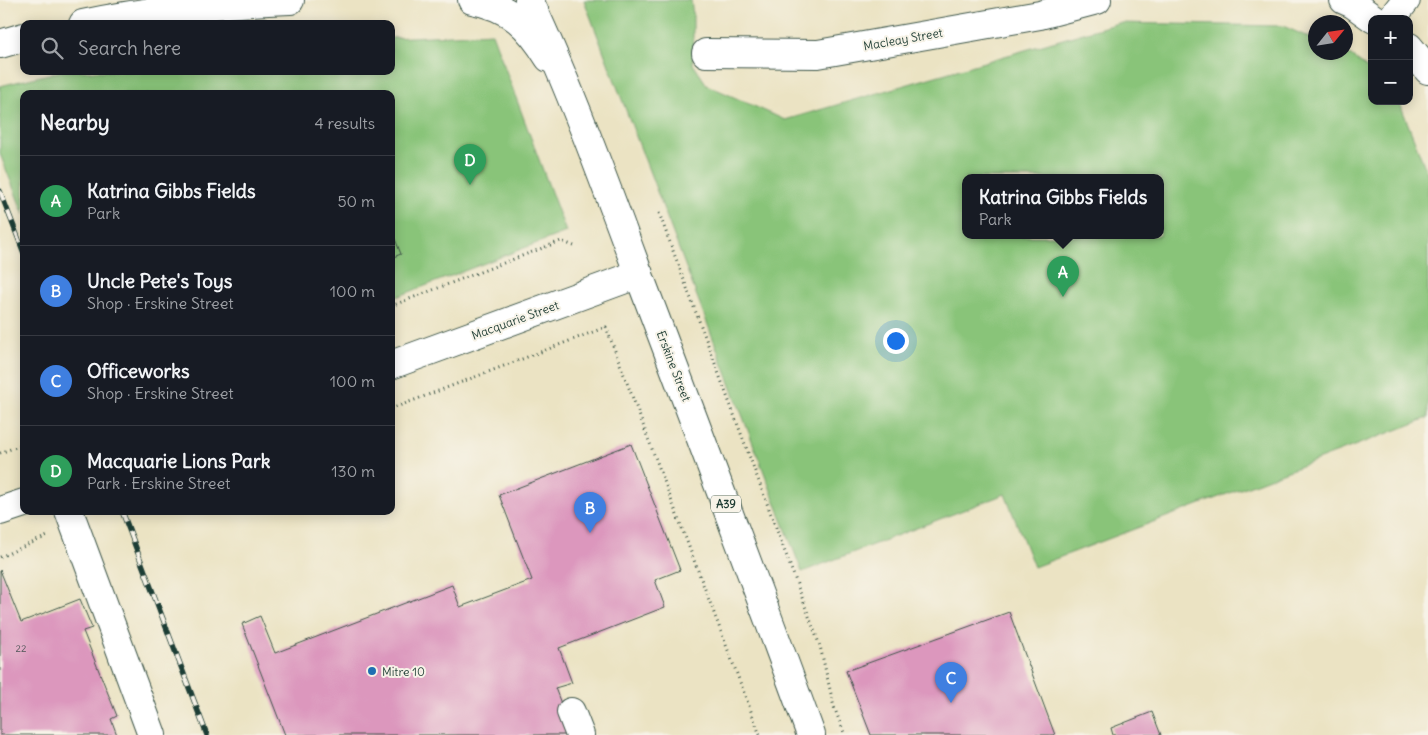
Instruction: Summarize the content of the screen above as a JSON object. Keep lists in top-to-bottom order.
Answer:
{
  "streets": {
    "main road": [
      "Macleay Street",
      "Macquarie Street",
      "Erskine Street",
      "A39"
    ]
  },
  "crossings": [
    ["Macquarie Street", "Erskine Street"]
  ],
  "places": ["Mitre 10"],
  "house_numbers": ["22"],
  "north": "top right",
  "page": {
    "map_buttons": ["+", "−"],
    "search": "Search here",
    "heading": ["Nearby", "4 results"],
    "pins": [
      "D",
      "A",
      "B",
      "C"
    ],
    "list": [
      {
        "mark": "A",
        "name": "Katrina Gibbs Fields",
        "note": "Park",
        "value": "50 m"
      },
      {
        "mark": "B",
        "name": "Uncle Pete's Toys",
        "note": "Shop · Erskine Street",
        "value": "100 m"
      },
      {
        "mark": "C",
        "name": "Officeworks",
        "note": "Shop · Erskine Street",
        "value": "100 m"
      },
      {
        "mark": "D",
        "name": "Macquarie Lions Park",
        "note": "Park · Erskine Street",
        "value": "130 m"
      }
    ],
    "popup": ["Katrina Gibbs Fields", "Park"]
  }
}
